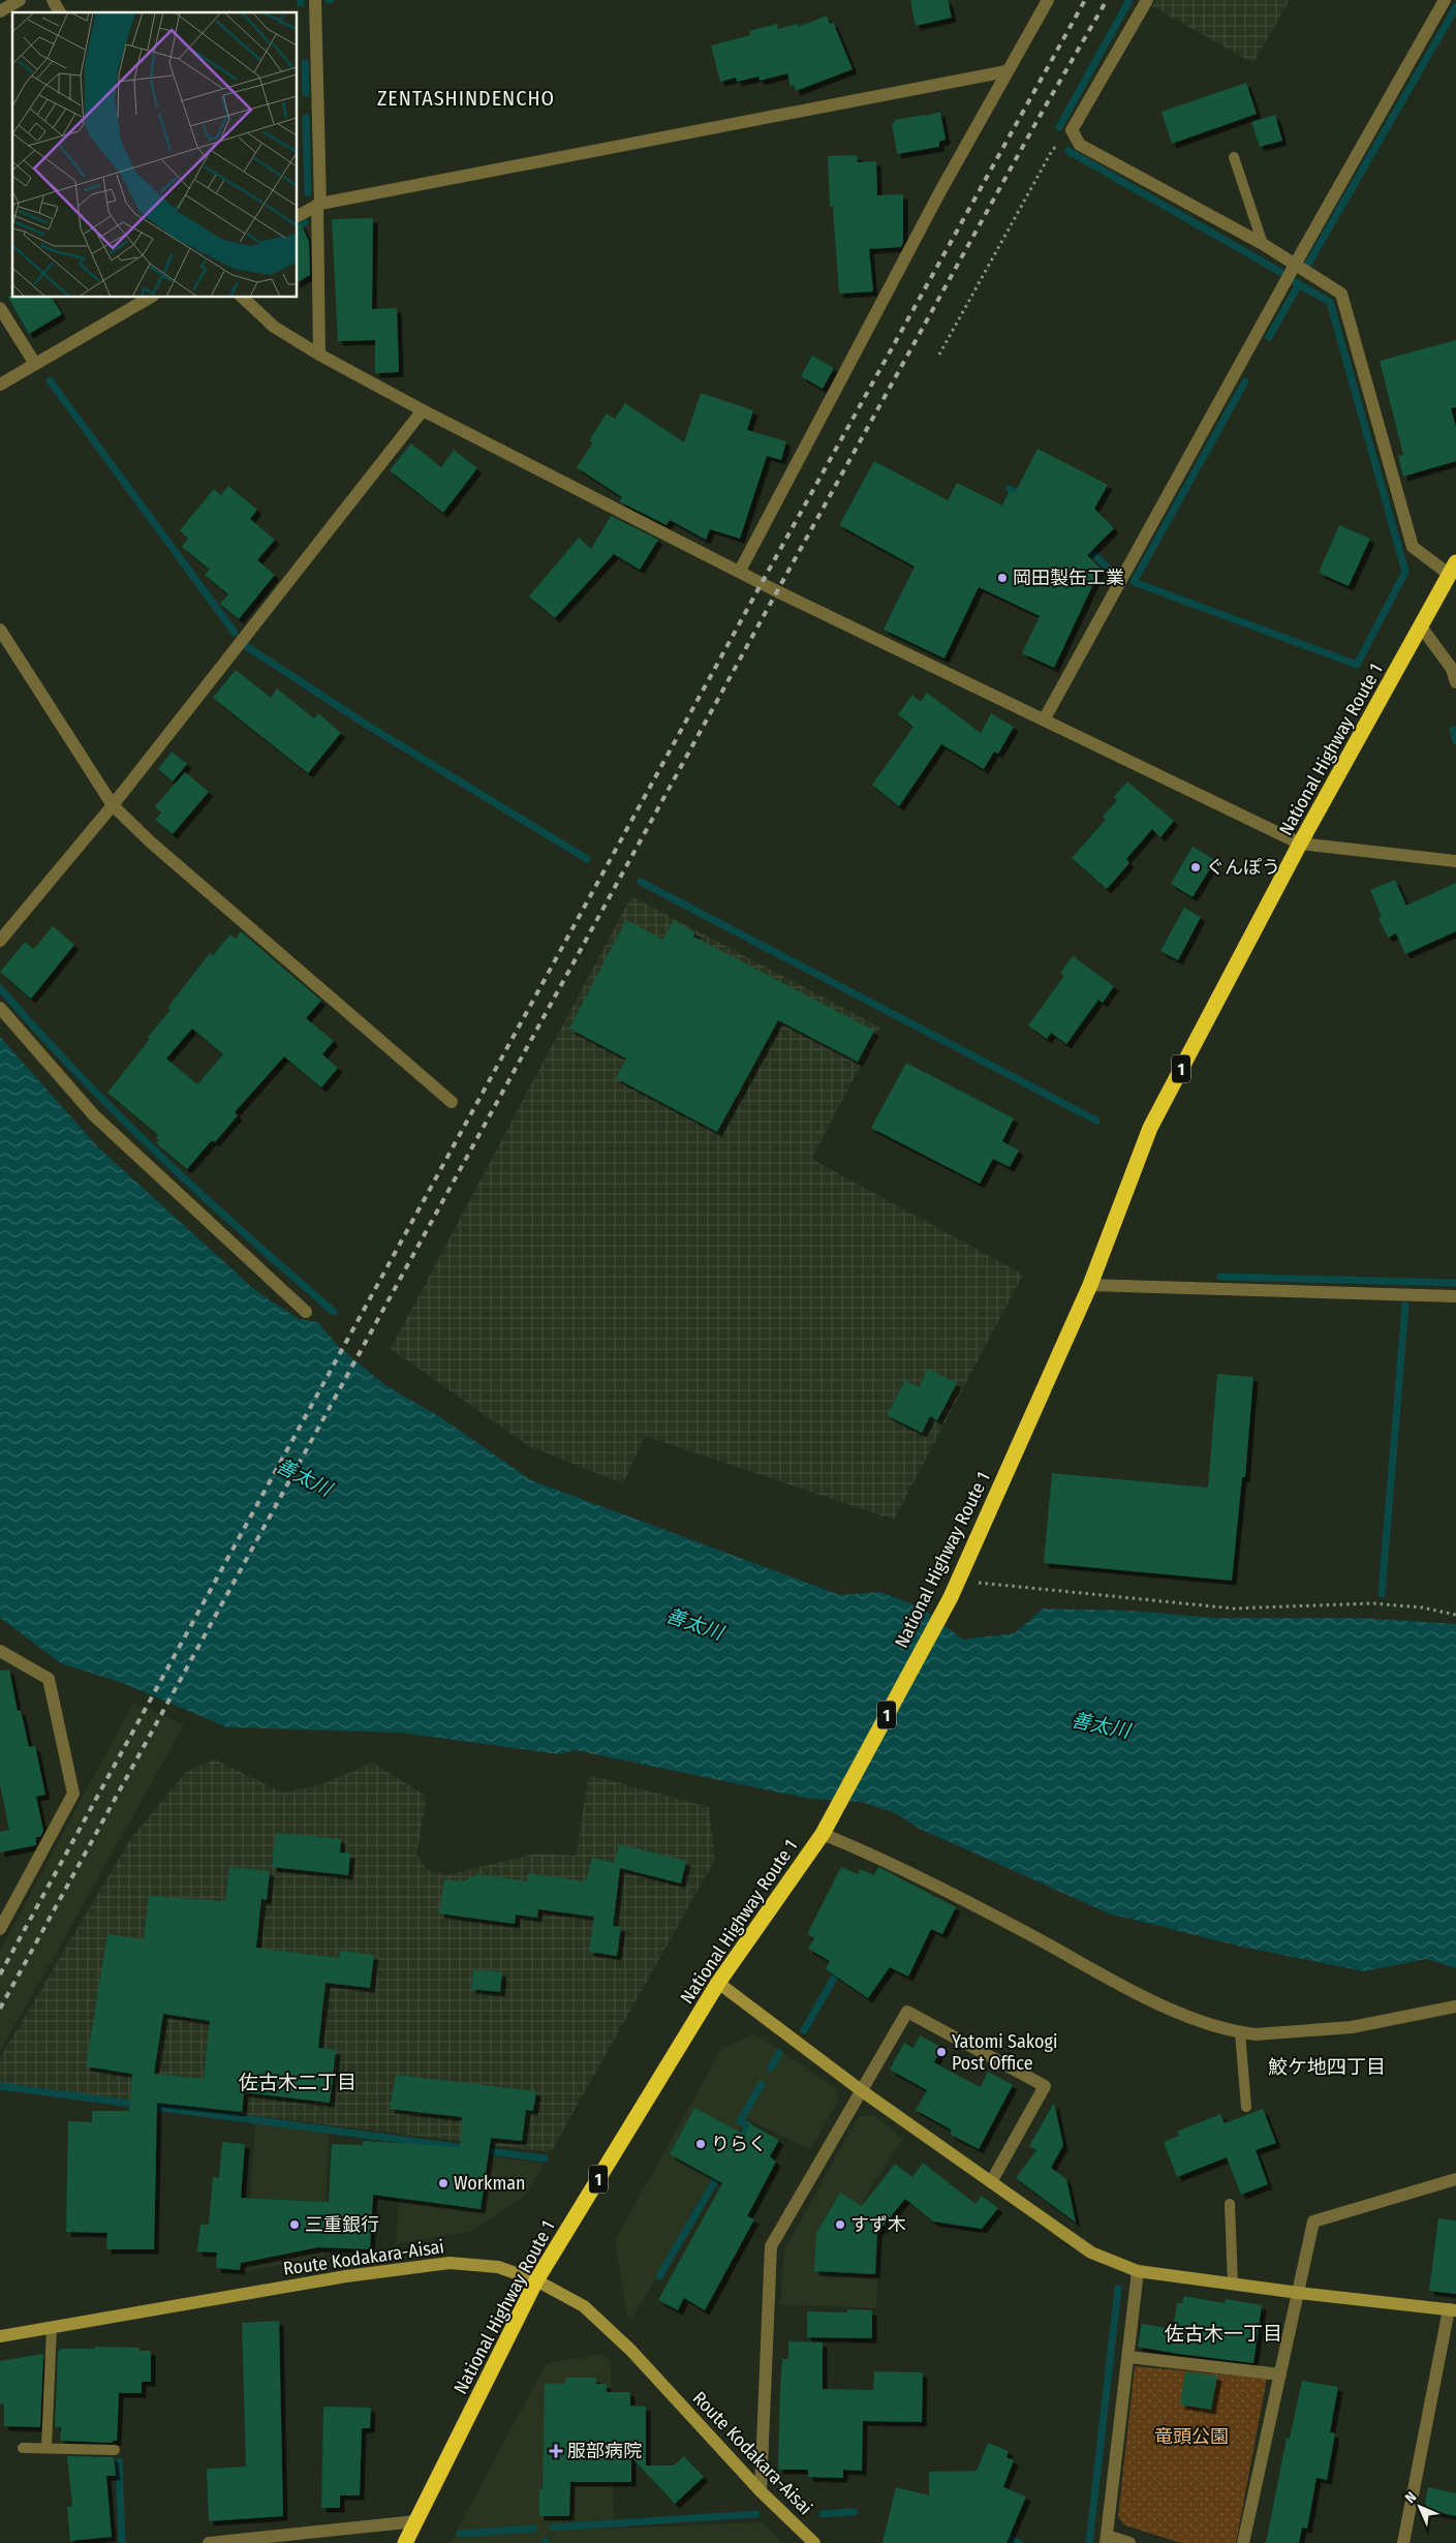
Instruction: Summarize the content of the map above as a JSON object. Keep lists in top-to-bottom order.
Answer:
{
  "streets": {
    "highway": ["National Highway Route 1", "1"],
    "main road": ["Route Kodakara-Aisai"]
  },
  "crossings": [
    ["National Highway Route 1", "Route Kodakara-Aisai"]
  ],
  "districts": [
    "ZENTASHINDENCHO",
    "鮫ケ地四丁目",
    "佐古木二丁目",
    "佐古木一丁目"
  ],
  "water": ["善太川"],
  "parks": ["竜頭公園"],
  "places": {
    "other": [
      "岡田製缶工業",
      "ぐんぽう",
      "Yatomi Sakogi Post Office",
      "りらく",
      "Workman",
      "三重銀行",
      "すず木"
    ],
    "health": ["服部病院"]
  },
  "north": "top left"
}
